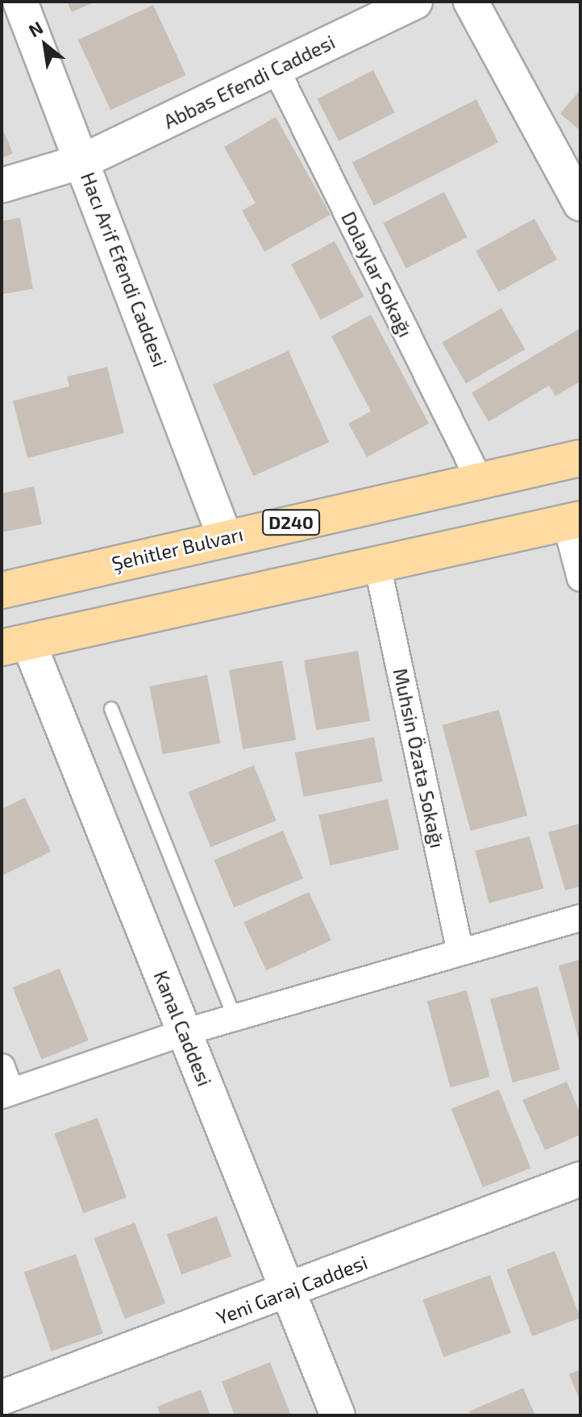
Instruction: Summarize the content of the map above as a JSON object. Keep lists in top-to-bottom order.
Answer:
{
  "streets": {
    "main road": ["D240", "Şehitler Bulvarı"],
    "street": [
      "Abbas Efendi Caddesi",
      "Hacı Arif Efendi Caddesi",
      "Dolaylar Sokağı",
      "Muhsin Özata Sokağı",
      "Kanal Caddesi",
      "Yeni Garaj Caddesi"
    ]
  },
  "crossings": [
    ["Abbas Efendi Caddesi", "Hacı Arif Efendi Caddesi"],
    ["Abbas Efendi Caddesi", "Dolaylar Sokağı"],
    ["Hacı Arif Efendi Caddesi", "Şehitler Bulvarı"],
    ["Dolaylar Sokağı", "Şehitler Bulvarı"],
    ["Kanal Caddesi", "Yeni Garaj Caddesi"]
  ],
  "north": "top left"
}
